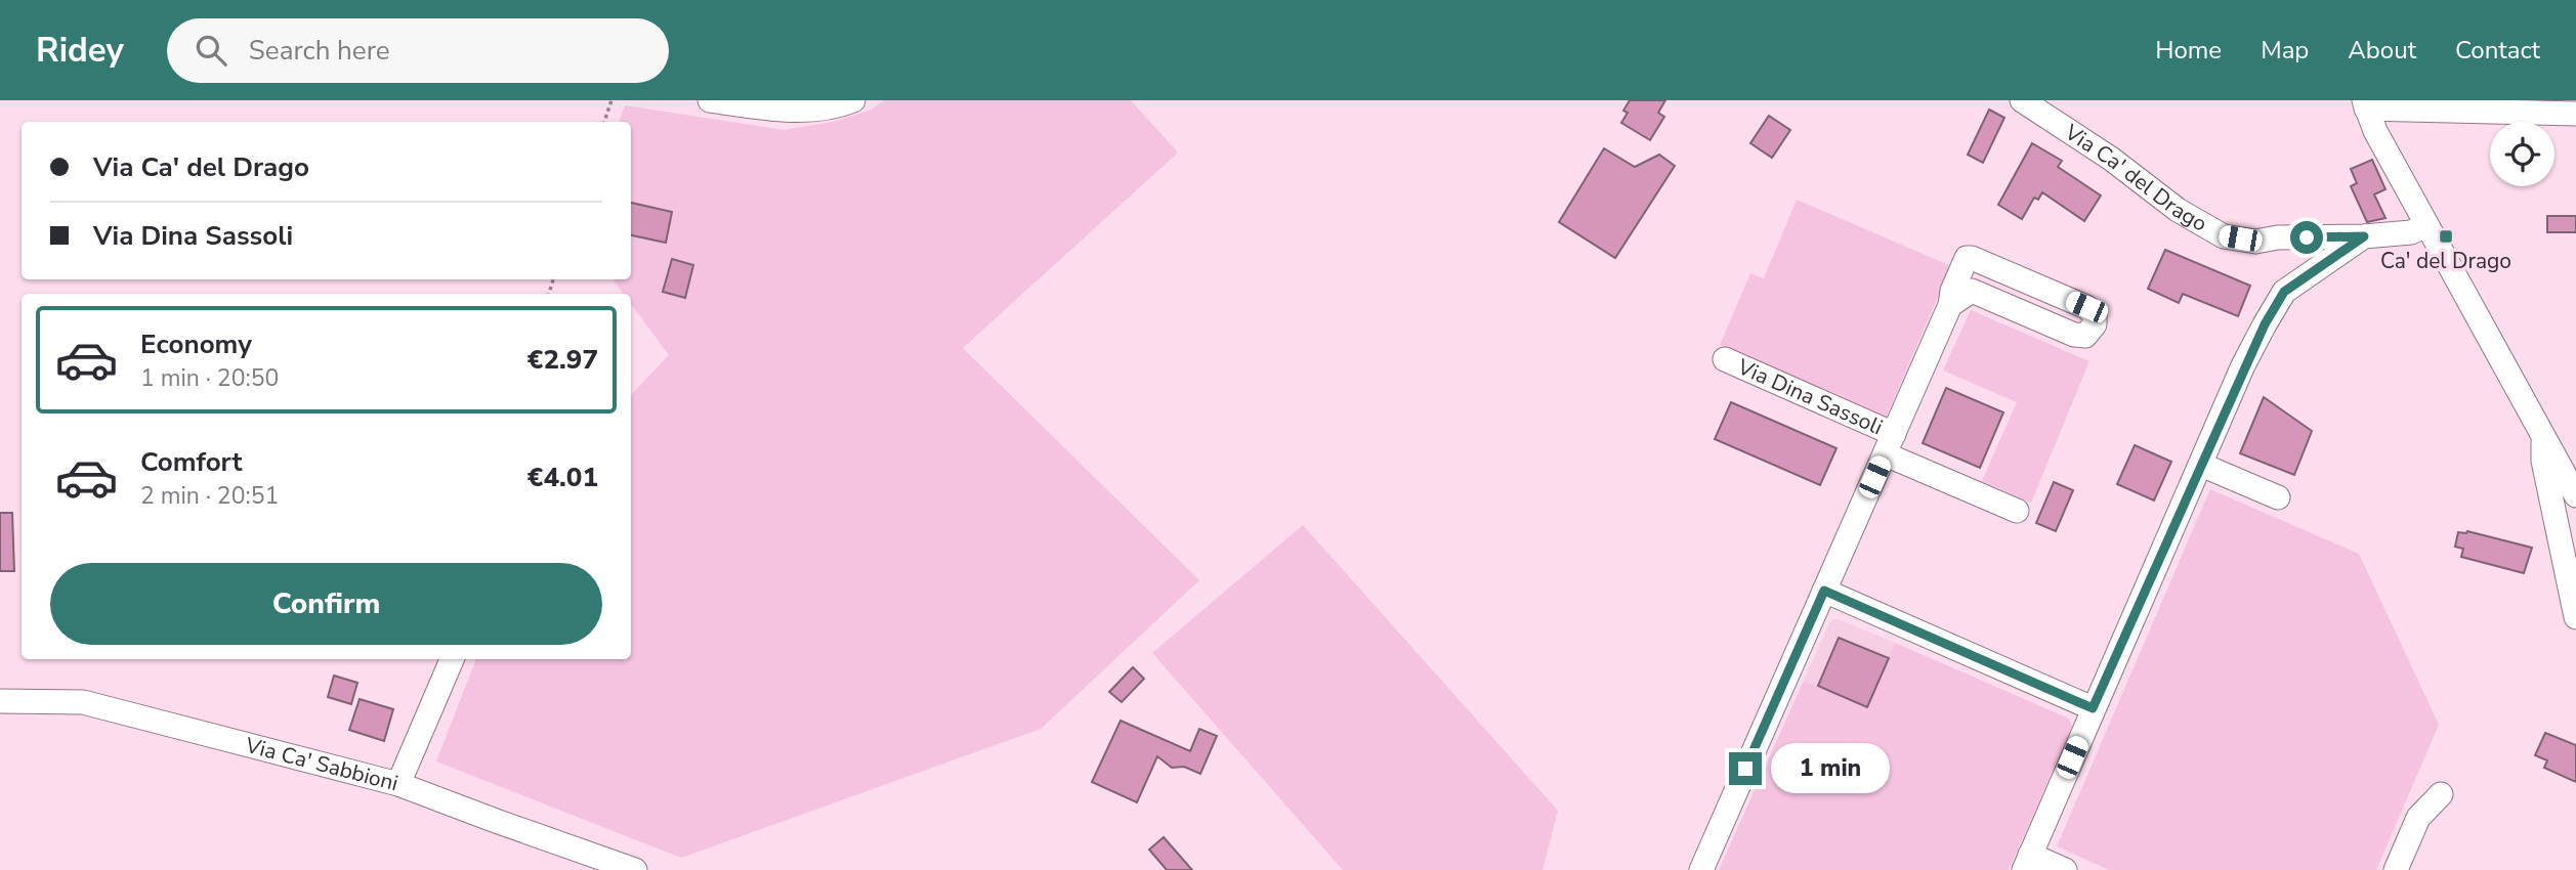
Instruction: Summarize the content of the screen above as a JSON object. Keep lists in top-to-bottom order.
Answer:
{
  "streets": {
    "street": ["Via Ca' del Drago", "Via Dina Sassoli", "Via Ca' Sabbioni"]
  },
  "places": {
    "transit": ["Ca' del Drago"]
  },
  "page": {
    "header": "Ridey",
    "search": "Search here",
    "nav": [
      "Home",
      "Map",
      "About",
      "Contact"
    ],
    "banner": ["Via Ca' del Drago", "Via Dina Sassoli"],
    "list": [
      {
        "name": "Economy",
        "note": "1 min · 20:50",
        "value": "€2.97"
      },
      {
        "name": "Comfort",
        "note": "2 min · 20:51",
        "value": "€4.01"
      }
    ],
    "buttons": "Confirm",
    "bubble": "1 min"
  }
}
